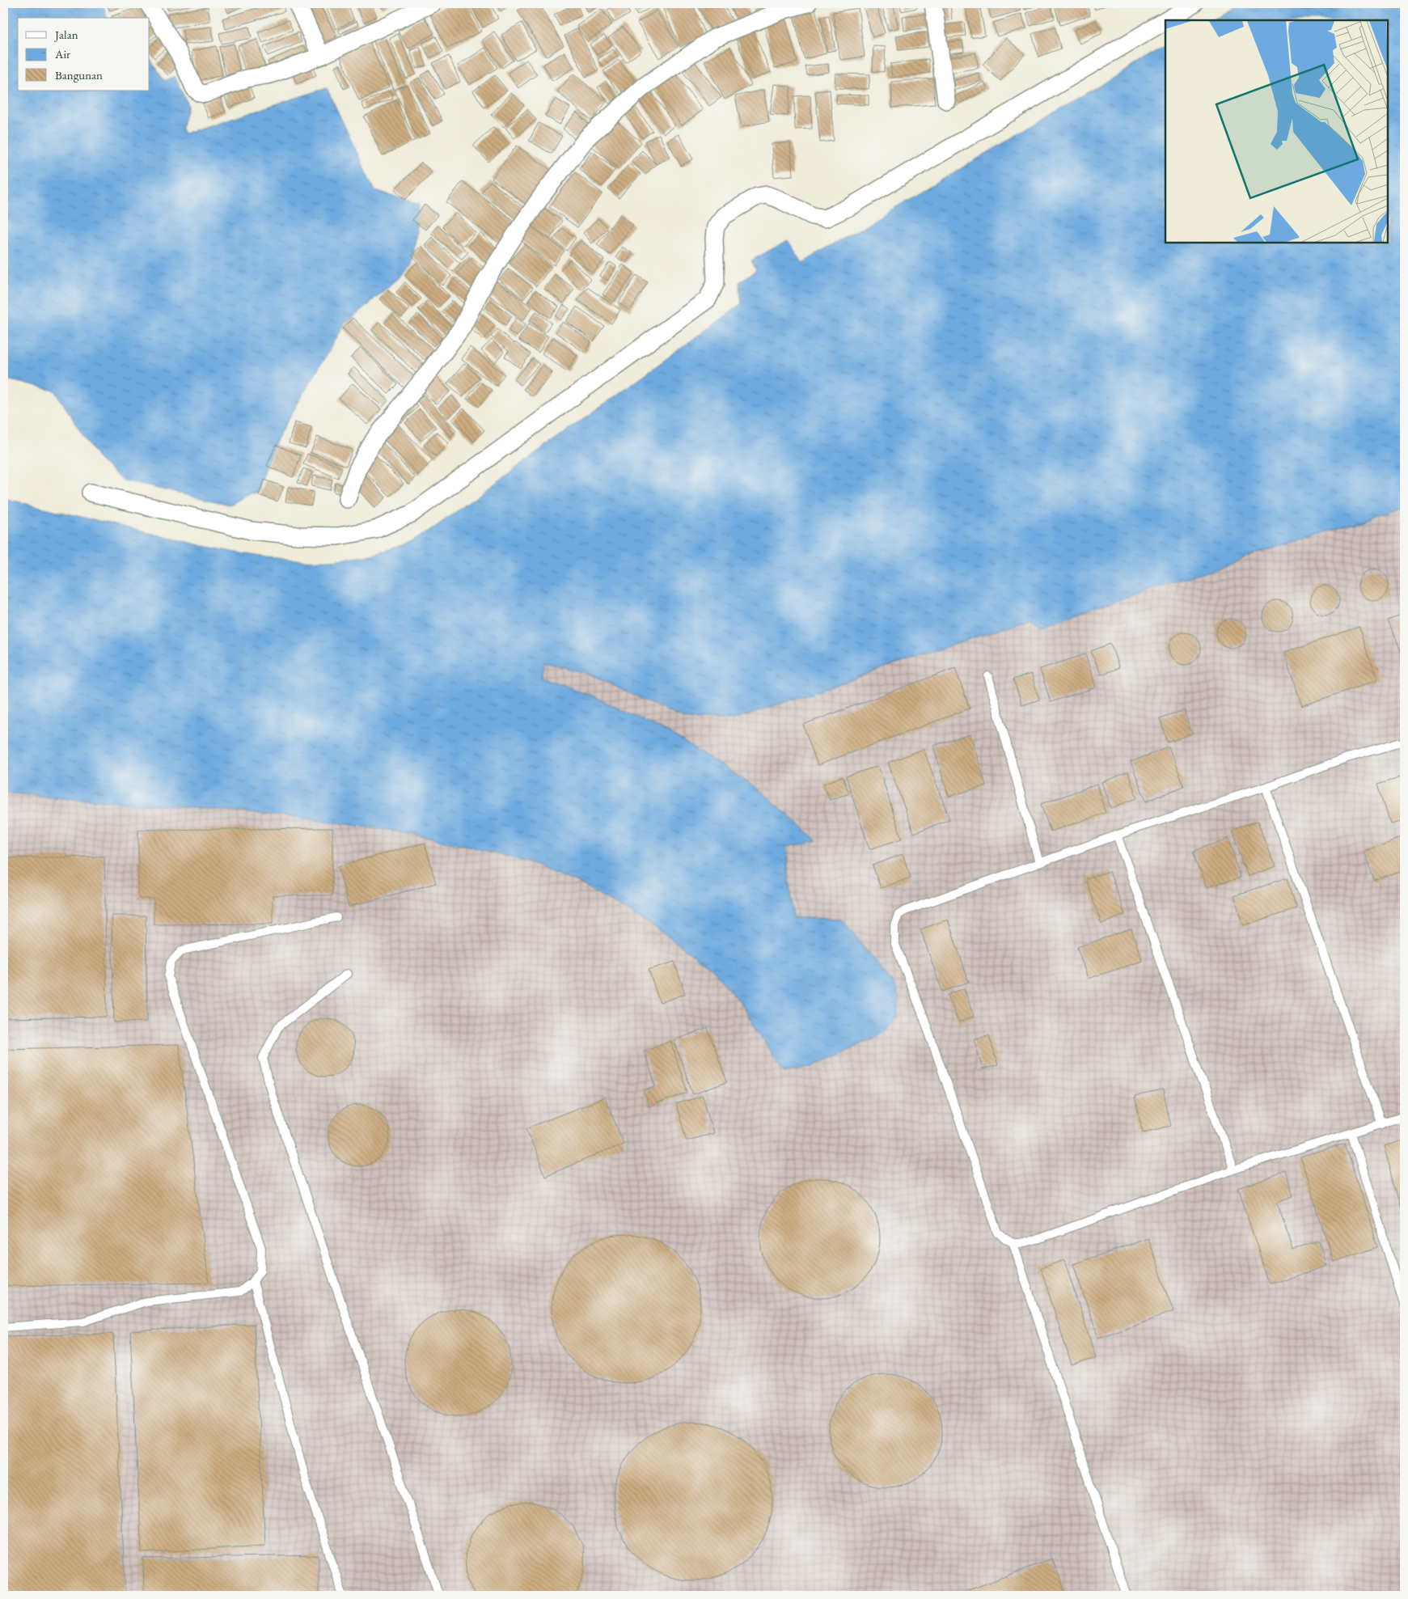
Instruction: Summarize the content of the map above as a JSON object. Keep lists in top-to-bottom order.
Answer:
{
  "legend": ["Jalan", "Air", "Bangunan"]
}
